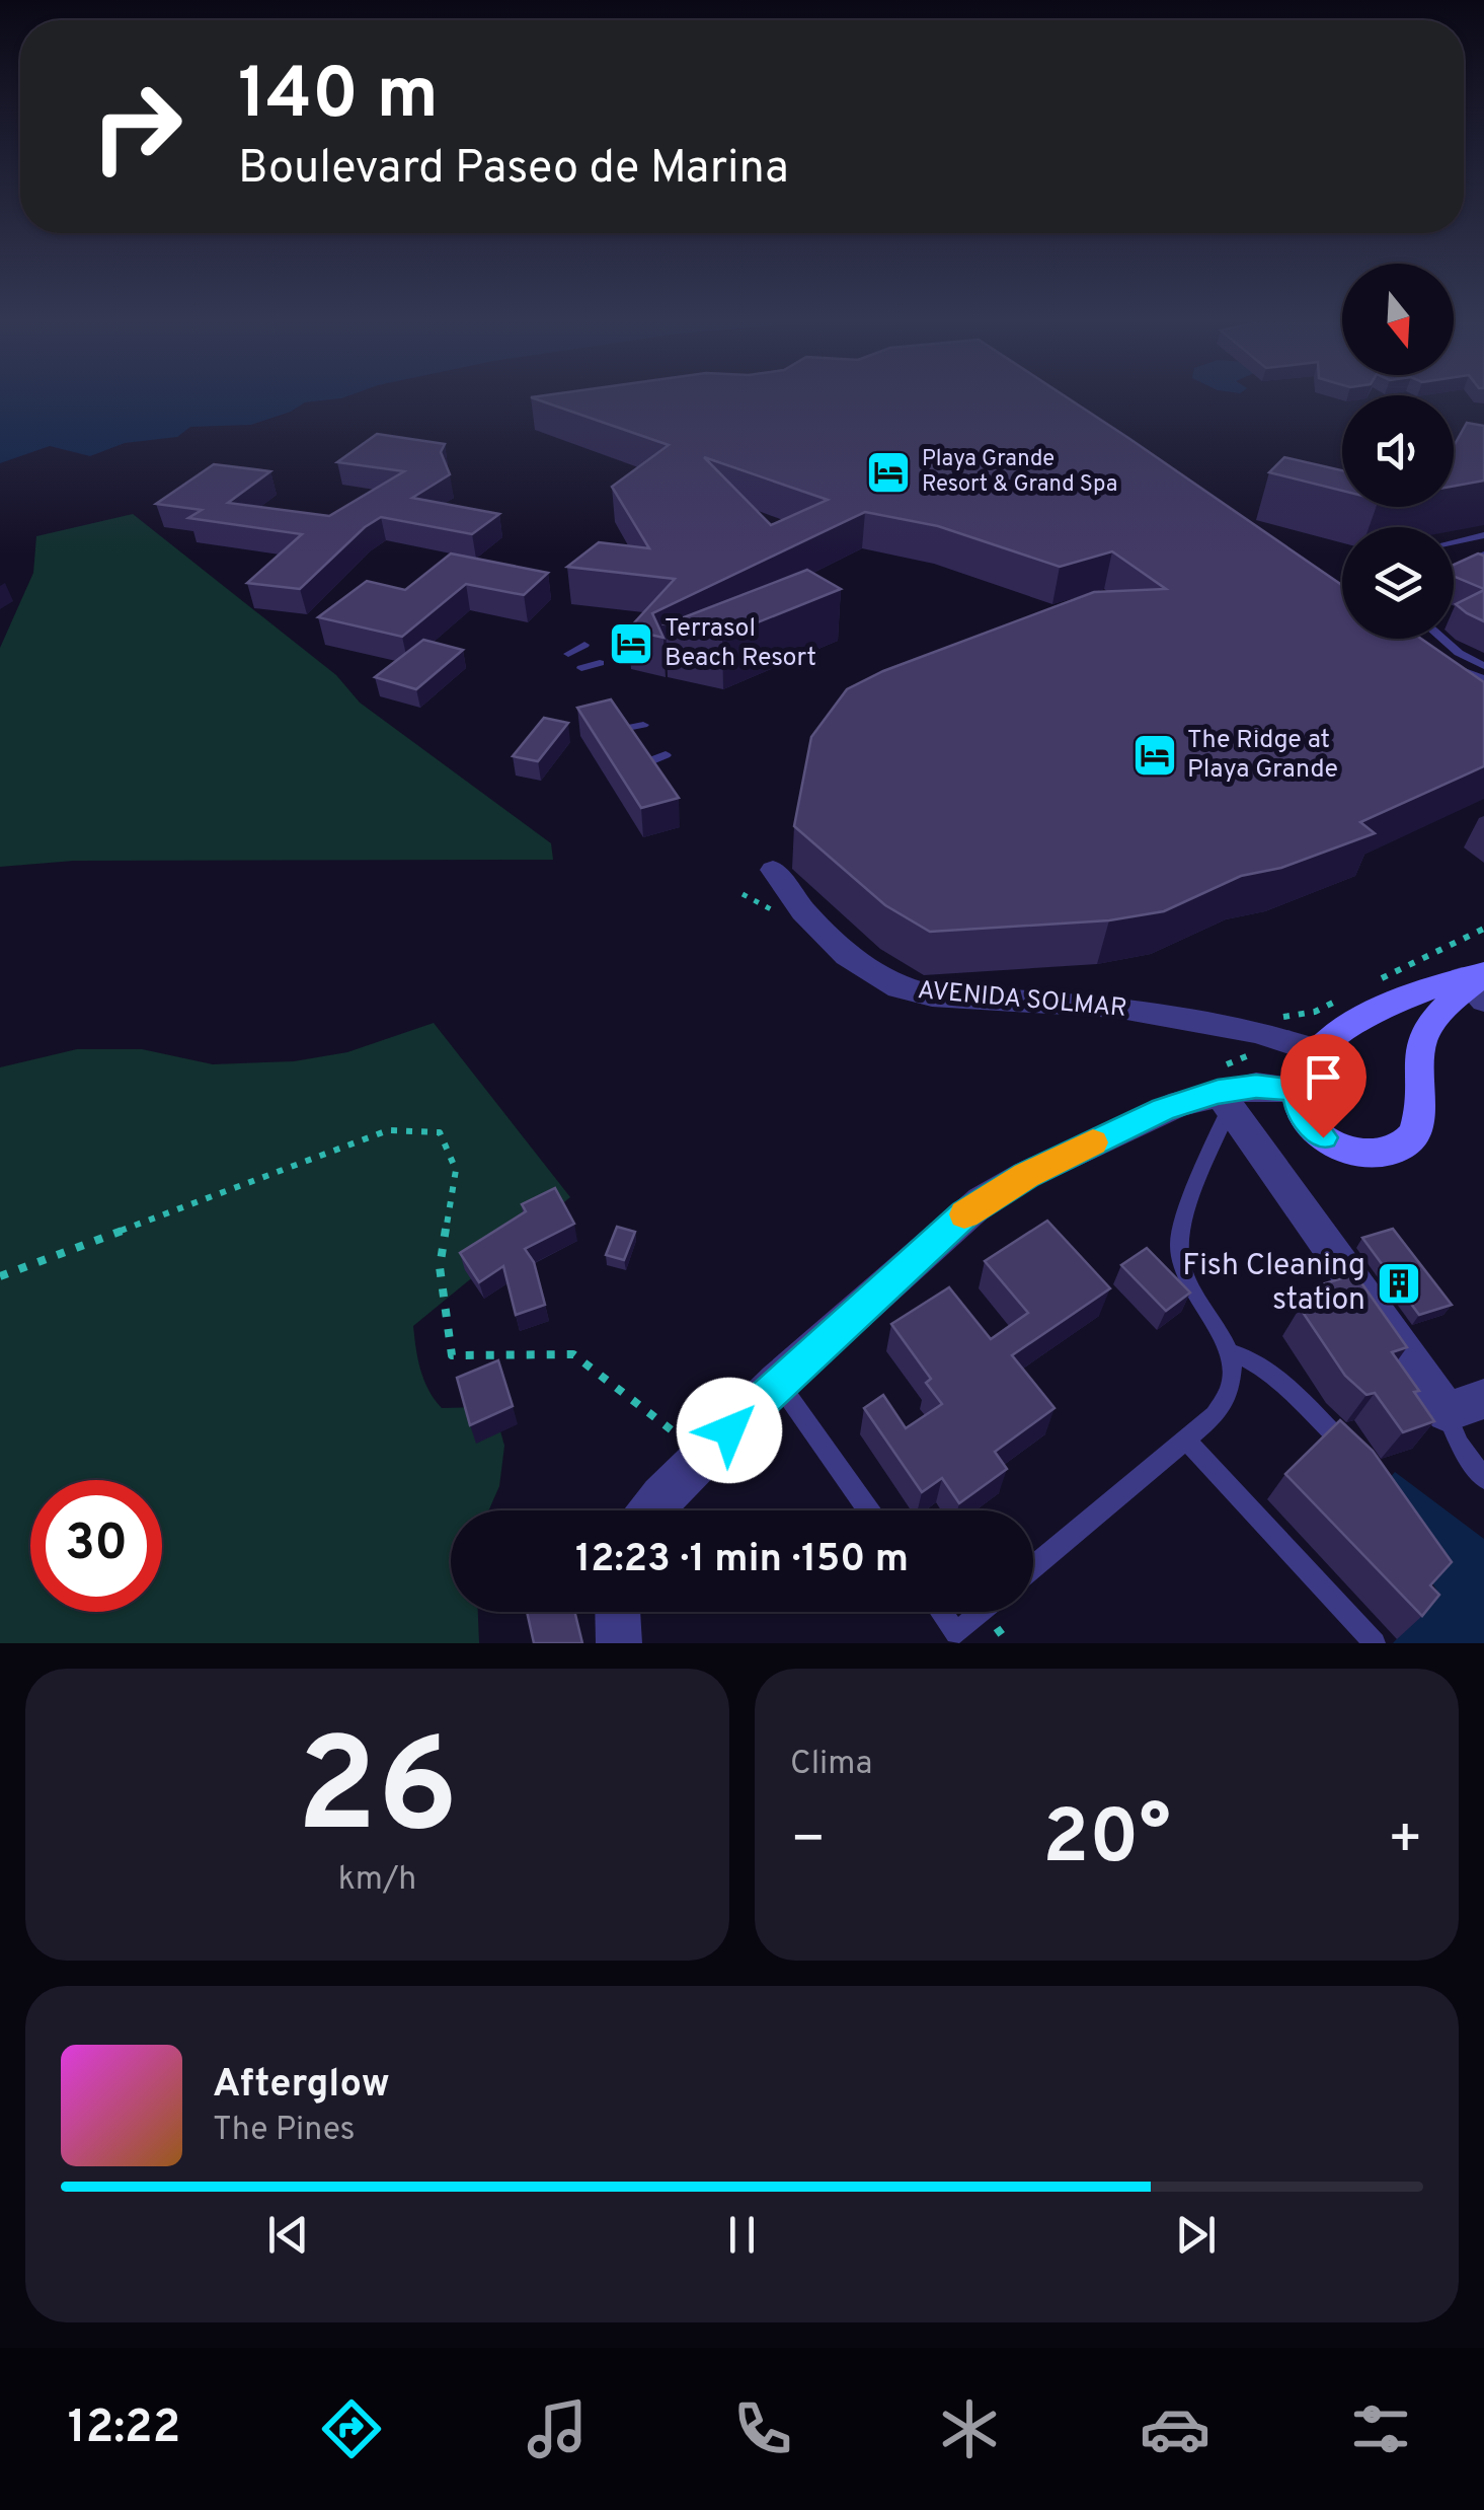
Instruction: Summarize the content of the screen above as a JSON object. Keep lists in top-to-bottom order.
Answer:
{
  "streets": {
    "street": ["AVENIDA SOLMAR"]
  },
  "places": {
    "hotel": ["Playa Grande Resort & Grand Spa", "Terrasol Beach Resort", "The Ridge at Playa Grande"],
    "building": ["Fish Cleaning station"]
  },
  "north": "bottom",
  "page": {
    "turn": ["140 m", "Boulevard Paseo de Marina"],
    "limit": "30",
    "trip": "12:23 · 1 min · 150 m",
    "tile": [
      ["26", "km/h"],
      "Clima"
    ],
    "heat": ["−", "20°", "+"],
    "song": ["Afterglow", "The Pines"],
    "tabs": "12:22"
  }
}
